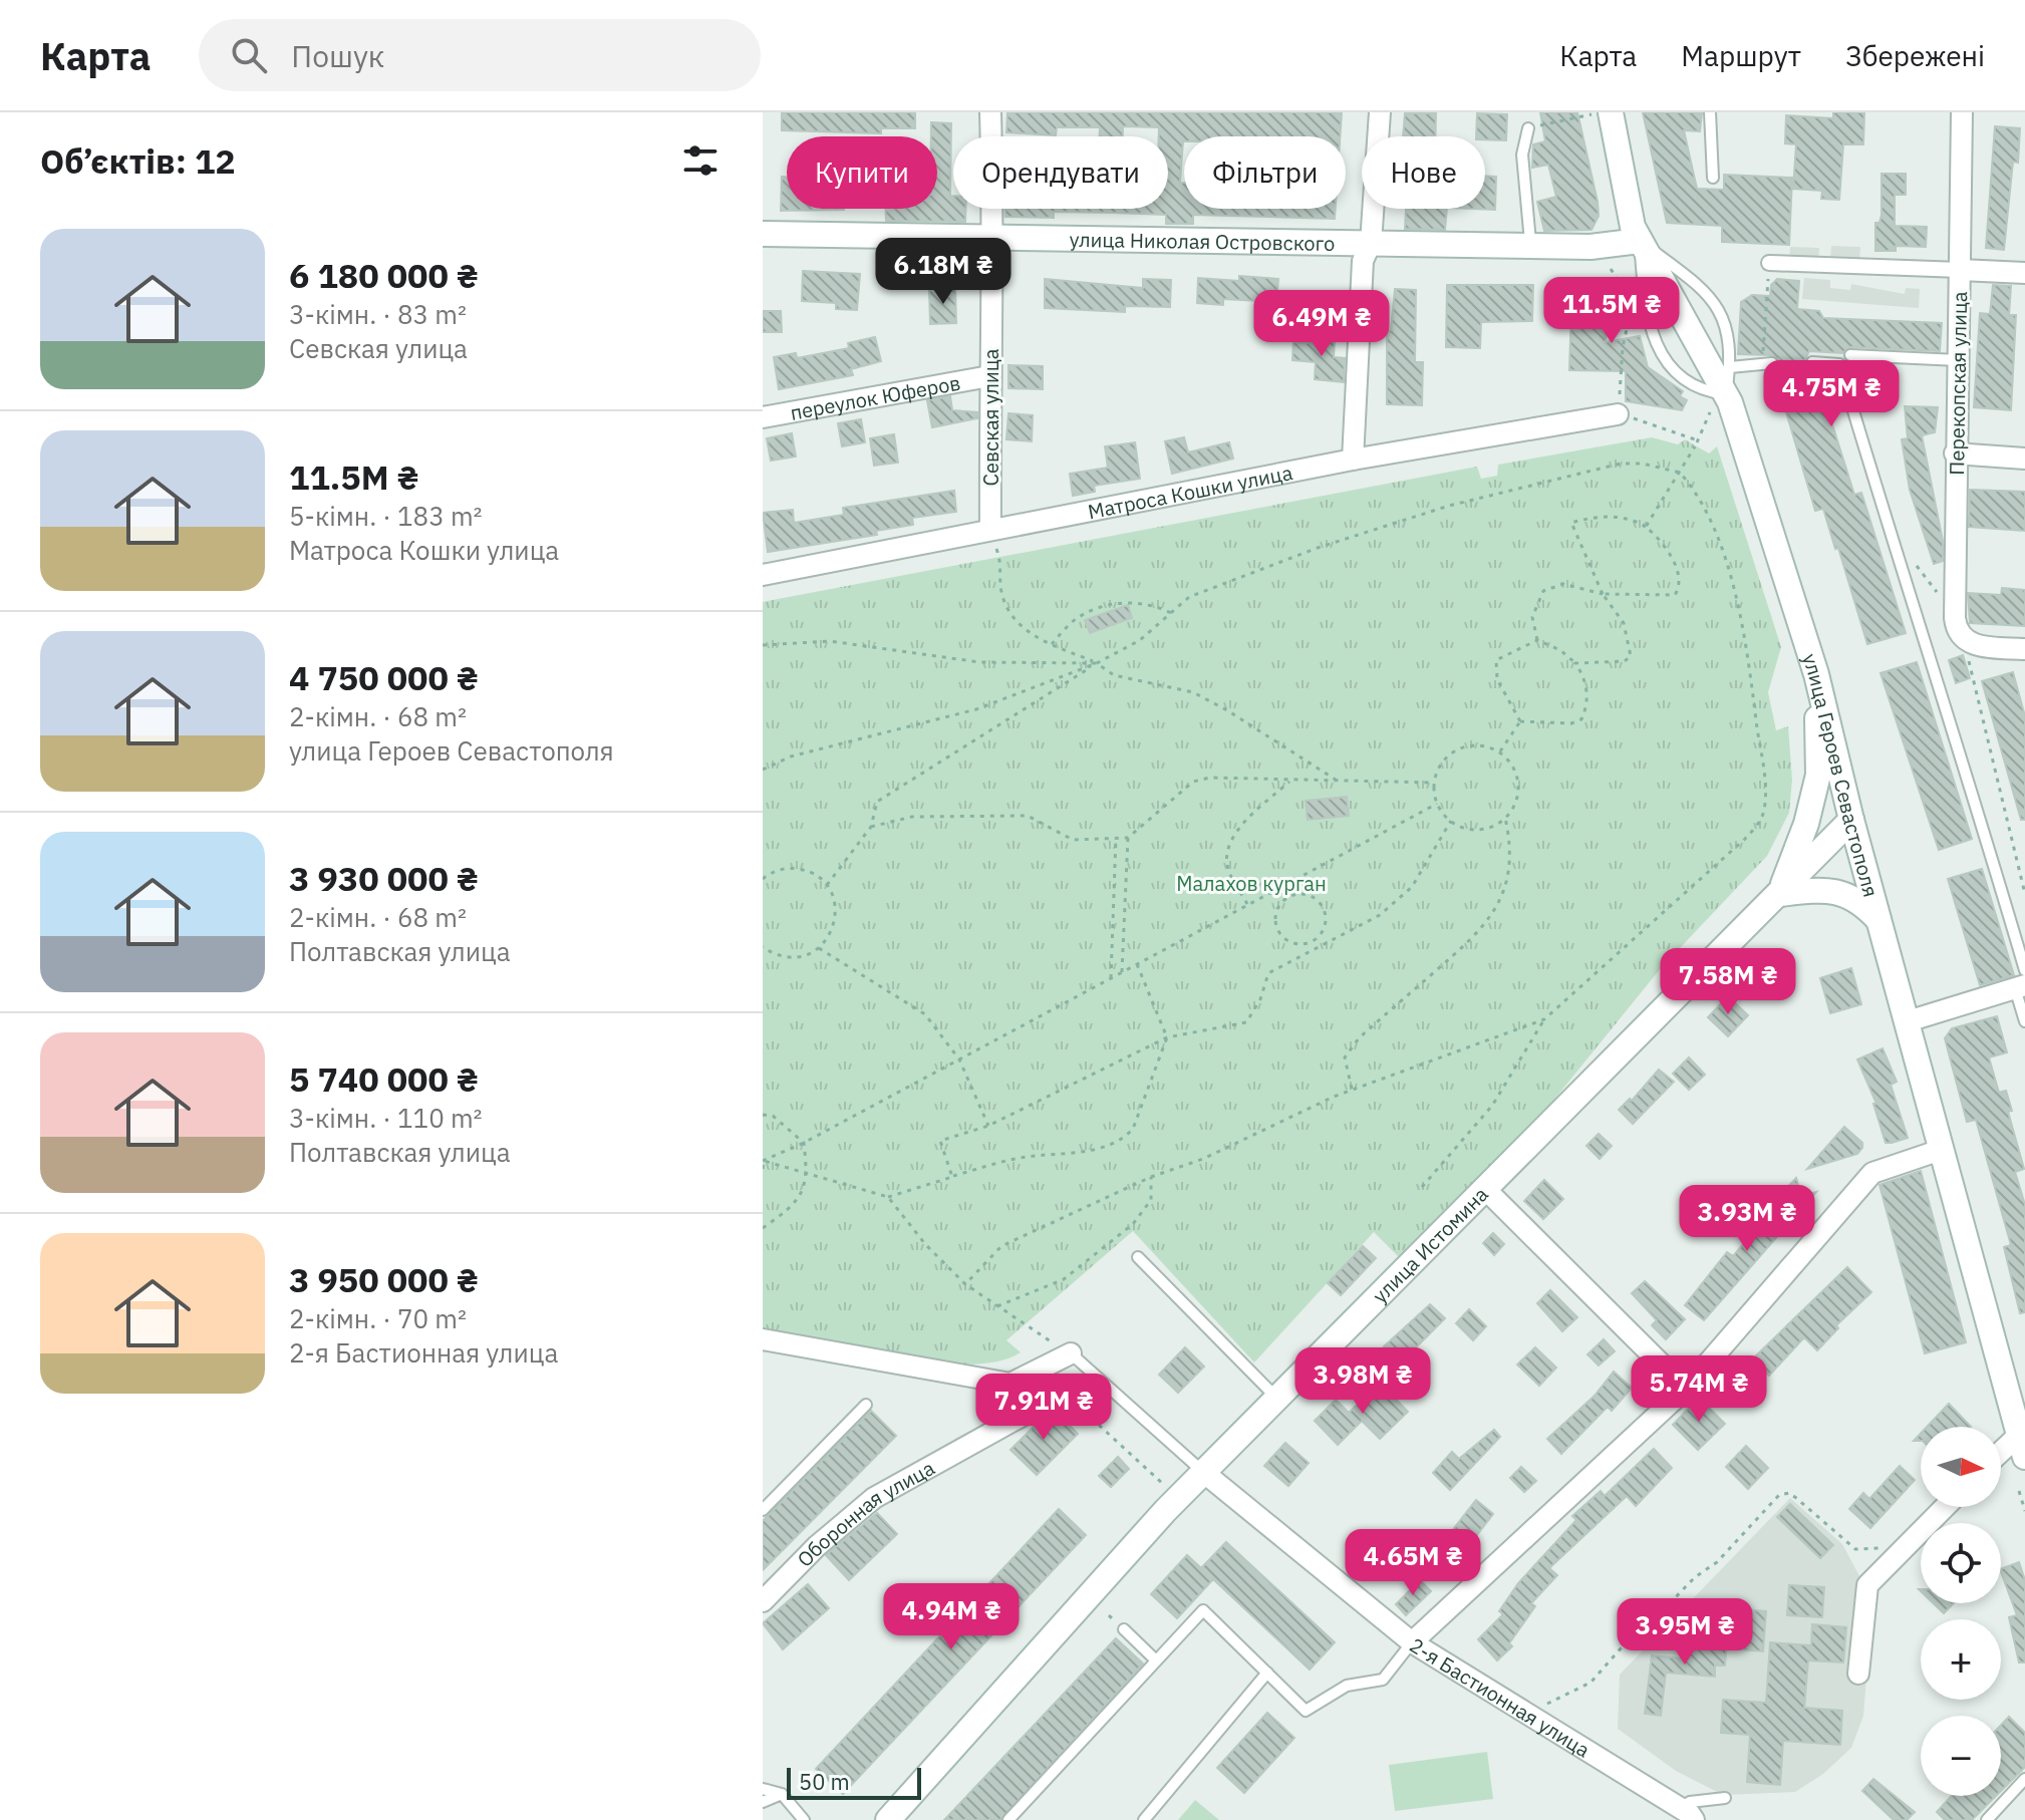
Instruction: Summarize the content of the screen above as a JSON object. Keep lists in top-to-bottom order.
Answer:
{
  "streets": {
    "main road": ["улица Николая Островского", "улица Героев Севастополя", "улица Истомина"],
    "street": [
      "Перекопская улица",
      "переулок Юферов",
      "Севская улица",
      "Матроса Кошки улица",
      "Оборонная улица",
      "2-я Бастионная улица"
    ]
  },
  "crossings": [
    ["улица Николая Островского", "Севская улица"],
    ["улица Николая Островского", "улица Героев Севастополя"],
    ["переулок Юферов", "Севская улица"],
    ["Севская улица", "Матроса Кошки улица"],
    ["улица Героев Севастополя", "улица Истомина"],
    ["улица Истомина", "2-я Бастионная улица"]
  ],
  "parks": ["Малахов курган"],
  "scale_bar": "50 m",
  "north": "right",
  "page": {
    "header": "Карта",
    "search": "Пошук",
    "nav": ["Карта", "Маршрут", "Збережені"],
    "heading": "Об’єктів: 12",
    "chip": [
      "Купити",
      "Орендувати",
      "Фільтри",
      "Нове"
    ],
    "list": [
      {
        "name": "6 180 000 ₴",
        "note": "3-кімн. · 83 m² · Севская улица"
      },
      {
        "name": "11.5M ₴",
        "note": "5-кімн. · 183 m² · Матроса Кошки улица"
      },
      {
        "name": "4 750 000 ₴",
        "note": "2-кімн. · 68 m² · улица Героев Севастополя"
      },
      {
        "name": "3 930 000 ₴",
        "note": "2-кімн. · 68 m² · Полтавская улица"
      },
      {
        "name": "5 740 000 ₴",
        "note": "3-кімн. · 110 m² · Полтавская улица"
      },
      {
        "name": "3 950 000 ₴",
        "note": "2-кімн. · 70 m² · 2-я Бастионная улица"
      }
    ],
    "price": [
      "6.18M ₴",
      "11.5M ₴",
      "6.49M ₴",
      "4.75M ₴",
      "7.58M ₴",
      "3.93M ₴",
      "3.98M ₴",
      "5.74M ₴",
      "7.91M ₴",
      "4.65M ₴",
      "4.94M ₴",
      "3.95M ₴"
    ],
    "map_buttons": ["+", "−"],
    "scale": "50 m"
  }
}
